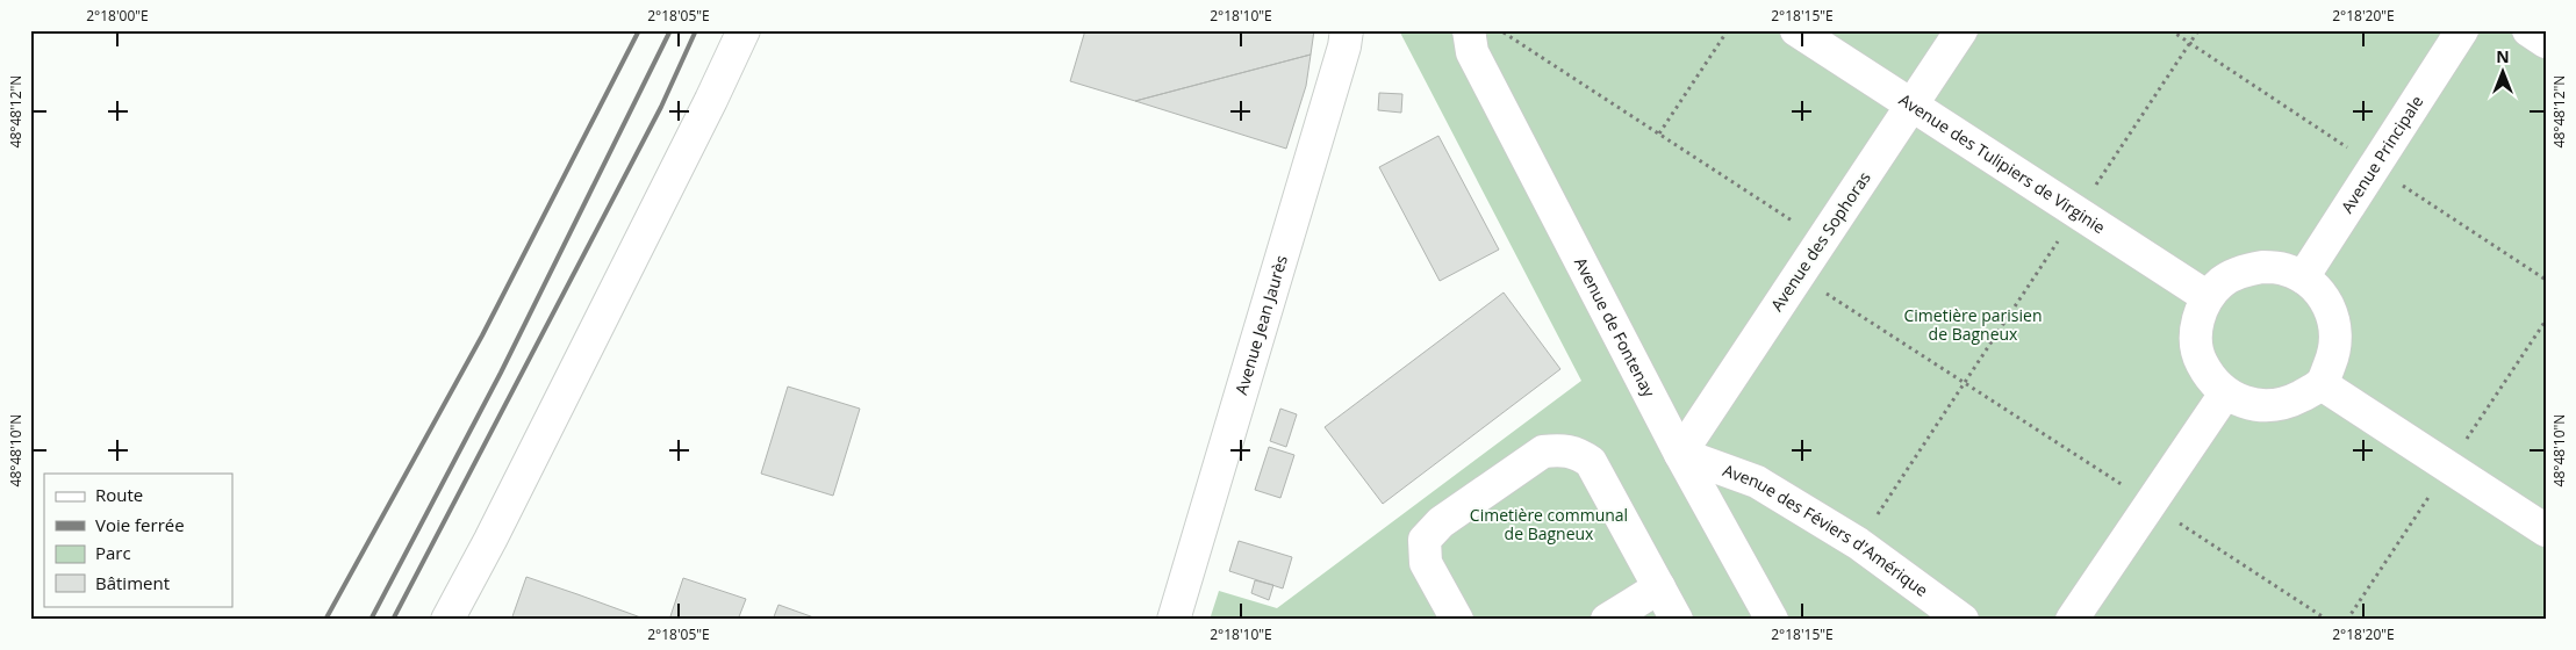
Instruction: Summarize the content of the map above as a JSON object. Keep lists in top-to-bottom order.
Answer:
{
  "streets": {
    "street": [
      "Avenue Principale",
      "Avenue des Tulipiers de Virginie",
      "Avenue des Sophoras",
      "Avenue Jean Jaurès",
      "Avenue de Fontenay",
      "Avenue des Féviers d'Amérique"
    ]
  },
  "crossings": [
    ["Avenue Principale", "Avenue des Tulipiers de Virginie"],
    ["Avenue des Tulipiers de Virginie", "Avenue des Sophoras"],
    ["Avenue des Sophoras", "Avenue de Fontenay"],
    ["Avenue des Sophoras", "Avenue des Féviers d'Amérique"],
    ["Avenue de Fontenay", "Avenue des Féviers d'Amérique"]
  ],
  "parks": ["Cimetière parisien de Bagneux", "Cimetière communal de Bagneux"],
  "legend": [
    "Route",
    "Voie ferrée",
    "Parc",
    "Bâtiment"
  ],
  "north": "top",
  "coordinates": [
    "2°18'00\"E",
    "2°18'05\"E",
    "2°18'10\"E",
    "2°18'15\"E",
    "2°18'20\"E",
    "48°48'12\"N",
    "48°48'10\"N"
  ]
}
